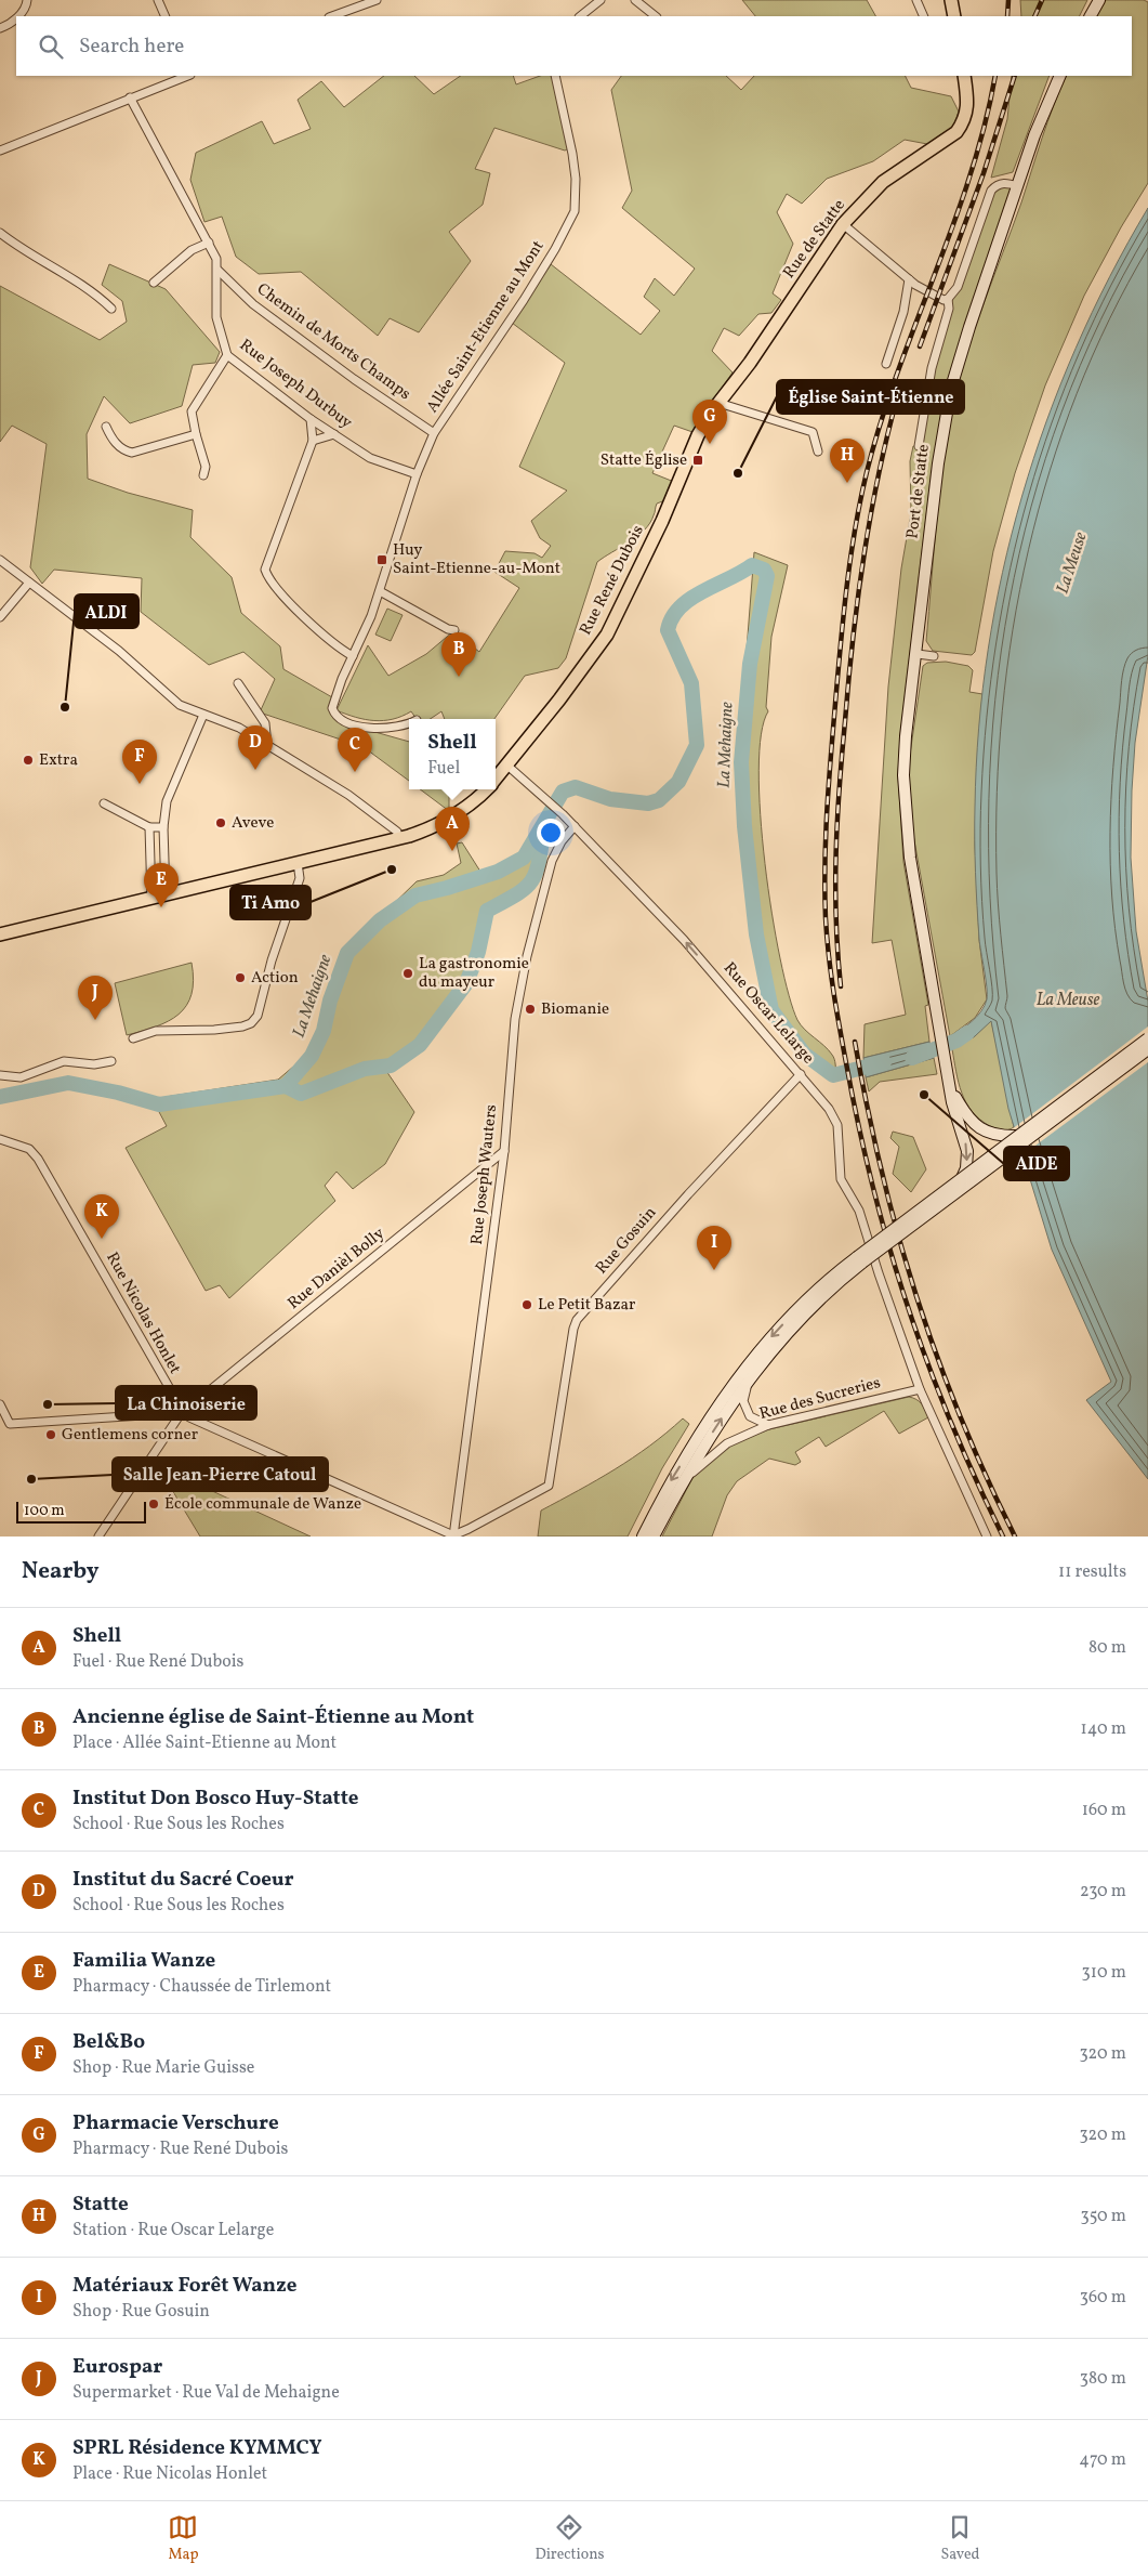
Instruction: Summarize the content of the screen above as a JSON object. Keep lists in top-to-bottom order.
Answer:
{
  "streets": {
    "main road": ["Rue de Statte", "Port de Statte", "Rue René Dubois"],
    "street": [
      "Allée Saint-Etienne au Mont",
      "Chemin de Morts Champs",
      "Rue Joseph Durbuy",
      "Rue Oscar Lelarge",
      "Rue Joseph Wauters",
      "Rue Gosuin",
      "Rue Danièl Bolly",
      "Rue Nicolas Honlet",
      "Rue des Sucreries"
    ]
  },
  "crossings": [
    ["Rue de Statte", "Rue René Dubois"],
    ["Allée Saint-Etienne au Mont", "Chemin de Morts Champs"],
    ["Allée Saint-Etienne au Mont", "Rue Joseph Durbuy"],
    ["Chemin de Morts Champs", "Rue Joseph Durbuy"],
    ["Rue René Dubois", "Rue Oscar Lelarge"],
    ["Rue Oscar Lelarge", "Rue Joseph Wauters"],
    ["Rue Oscar Lelarge", "Rue Gosuin"],
    ["Rue Oscar Lelarge", "Rue des Sucreries"],
    ["Rue Joseph Wauters", "Rue Gosuin"],
    ["Rue Joseph Wauters", "Rue Danièl Bolly"],
    ["Rue Danièl Bolly", "Rue Nicolas Honlet"]
  ],
  "one_way": ["Rue Oscar Lelarge"],
  "water": ["La Meuse", "La Mehaigne"],
  "places": {
    "transit": ["Statte Église", "Huy Saint-Etienne-au-Mont"],
    "other": [
      "Église Saint-Étienne",
      "ALDI",
      "Extra",
      "Aveve",
      "Ti Amo",
      "La gastronomie du mayeur",
      "Action",
      "Biomanie",
      "AIDE",
      "Le Petit Bazar",
      "La Chinoiserie",
      "Gentlemens corner",
      "Salle Jean-Pierre Catoul",
      "École communale de Wanze"
    ]
  },
  "scale_bar": "100 m",
  "page": {
    "search": "Search here",
    "pins": [
      "G",
      "H",
      "B",
      "D",
      "C",
      "F",
      "A",
      "E",
      "J",
      "K",
      "I"
    ],
    "popup": ["Shell", "Fuel"],
    "scale": "100 m",
    "heading": ["Nearby", "11 results"],
    "list": [
      {
        "mark": "A",
        "name": "Shell",
        "note": "Fuel · Rue René Dubois",
        "value": "80 m"
      },
      {
        "mark": "B",
        "name": "Ancienne église de Saint-Étienne au Mont",
        "note": "Place · Allée Saint-Etienne au Mont",
        "value": "140 m"
      },
      {
        "mark": "C",
        "name": "Institut Don Bosco Huy-Statte",
        "note": "School · Rue Sous les Roches",
        "value": "160 m"
      },
      {
        "mark": "D",
        "name": "Institut du Sacré Coeur",
        "note": "School · Rue Sous les Roches",
        "value": "230 m"
      },
      {
        "mark": "E",
        "name": "Familia Wanze",
        "note": "Pharmacy · Chaussée de Tirlemont",
        "value": "310 m"
      },
      {
        "mark": "F",
        "name": "Bel&Bo",
        "note": "Shop · Rue Marie Guisse",
        "value": "320 m"
      },
      {
        "mark": "G",
        "name": "Pharmacie Verschure",
        "note": "Pharmacy · Rue René Dubois",
        "value": "320 m"
      },
      {
        "mark": "H",
        "name": "Statte",
        "note": "Station · Rue Oscar Lelarge",
        "value": "350 m"
      },
      {
        "mark": "I",
        "name": "Matériaux Forêt Wanze",
        "note": "Shop · Rue Gosuin",
        "value": "360 m"
      },
      {
        "mark": "J",
        "name": "Eurospar",
        "note": "Supermarket · Rue Val de Mehaigne",
        "value": "380 m"
      },
      {
        "mark": "K",
        "name": "SPRL Résidence KYMMCY",
        "note": "Place · Rue Nicolas Honlet",
        "value": "470 m"
      }
    ],
    "nav": ["Map", "Directions", "Saved"]
  }
}
